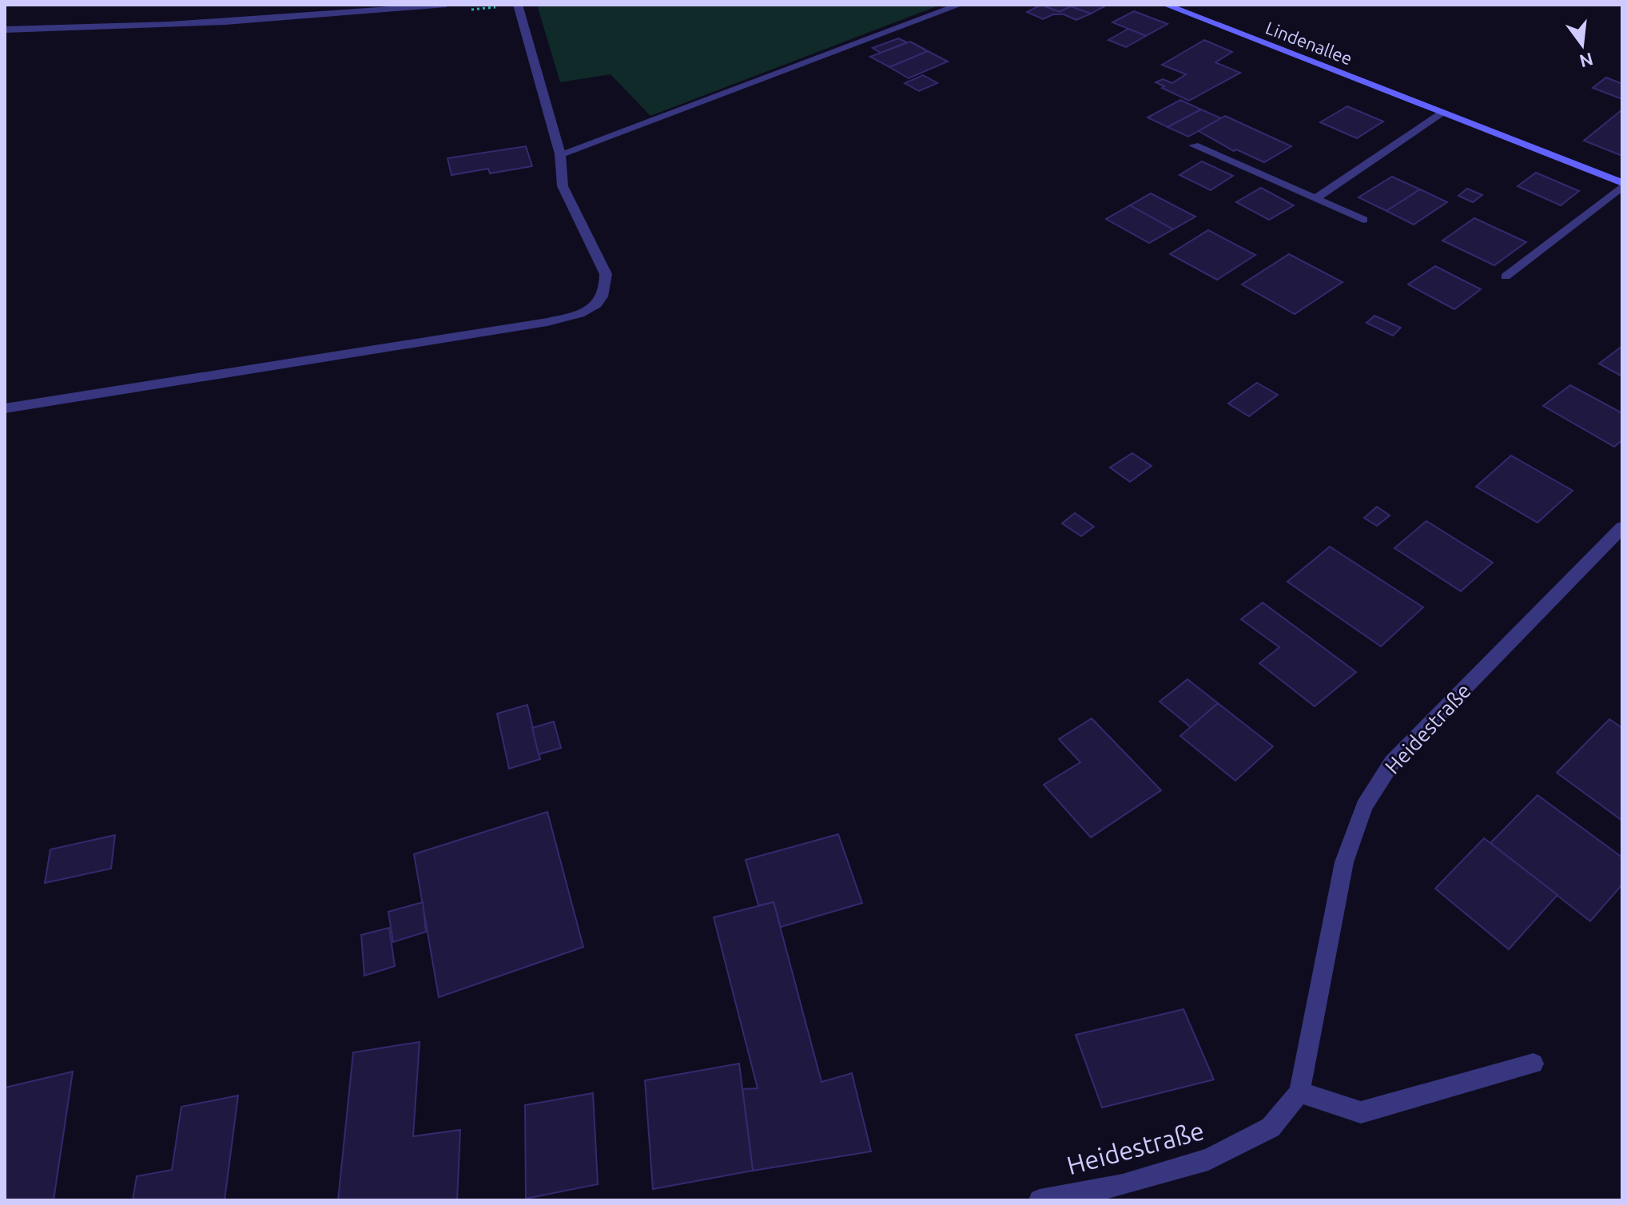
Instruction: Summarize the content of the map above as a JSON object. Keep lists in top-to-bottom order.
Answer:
{
  "streets": {
    "main road": ["Lindenallee"],
    "street": ["Heidestraße"]
  },
  "north": "bottom"
}
